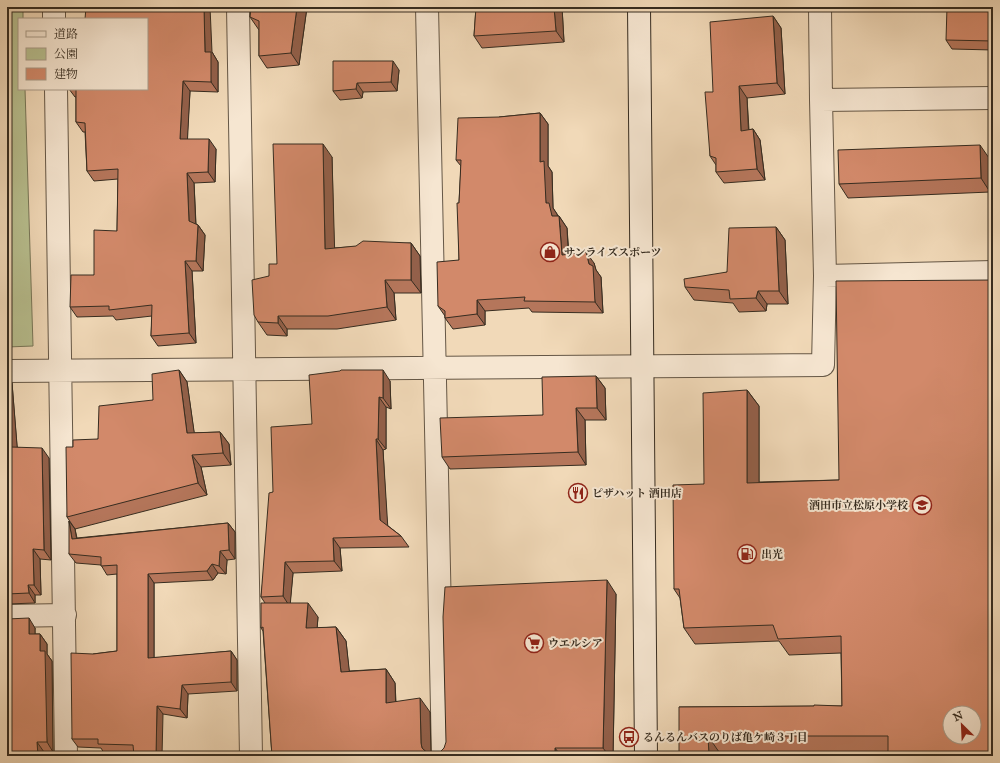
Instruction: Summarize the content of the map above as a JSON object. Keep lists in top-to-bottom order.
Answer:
{
  "places": {
    "shop": ["サンライズスポーツ"],
    "restaurant": ["ピザハット 酒田店"],
    "school or university": ["酒田市立松原小学校"],
    "fuel station": ["出光"],
    "supermarket": ["ウエルシア"],
    "bus stop": ["るんるんバスのりば亀ケ崎３丁目"]
  },
  "legend": ["道路", "公園", "建物"],
  "north": "top left"
}
